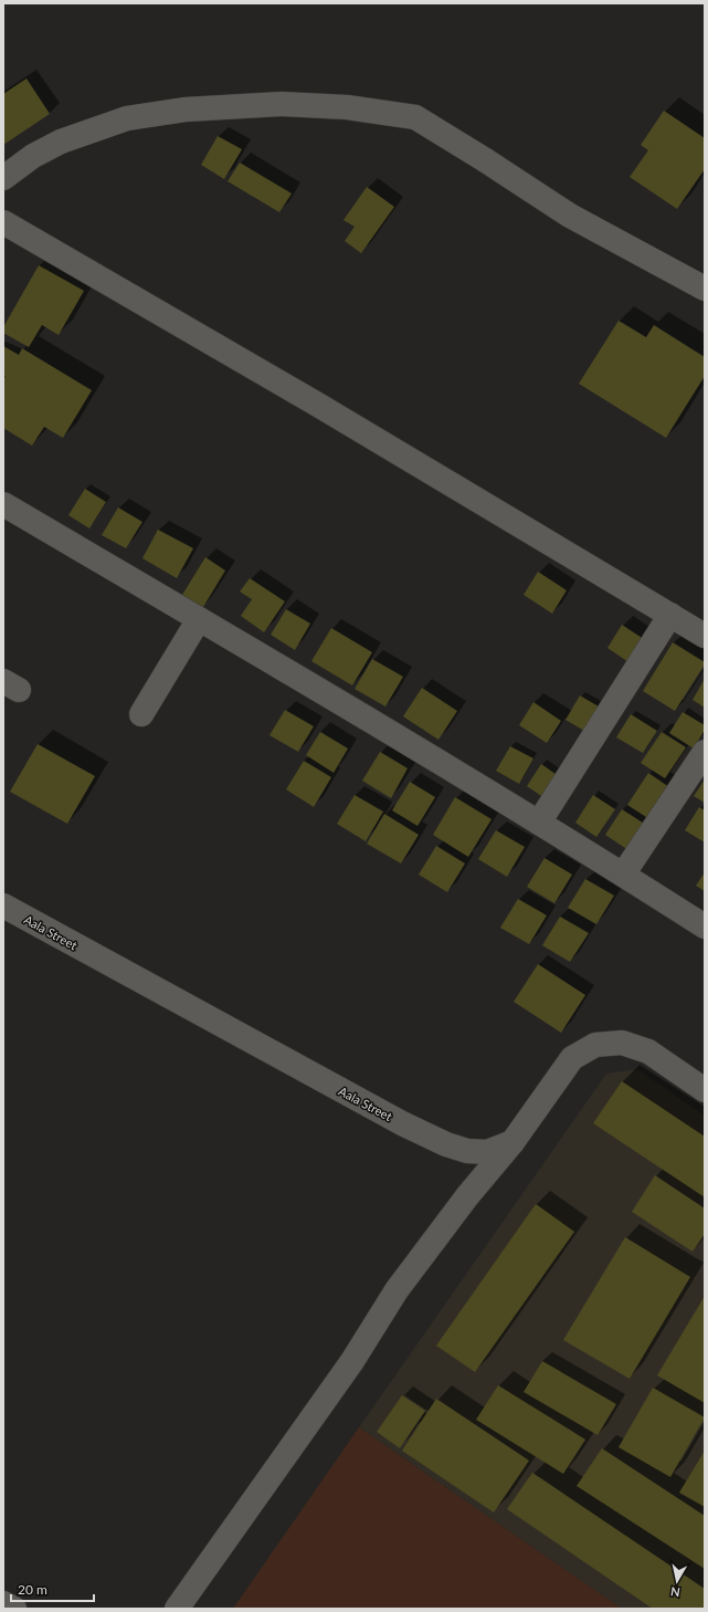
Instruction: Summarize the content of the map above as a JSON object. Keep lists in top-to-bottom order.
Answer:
{
  "streets": {
    "street": ["Aala Street"]
  },
  "scale_bar": "20 m",
  "north": "bottom"
}
